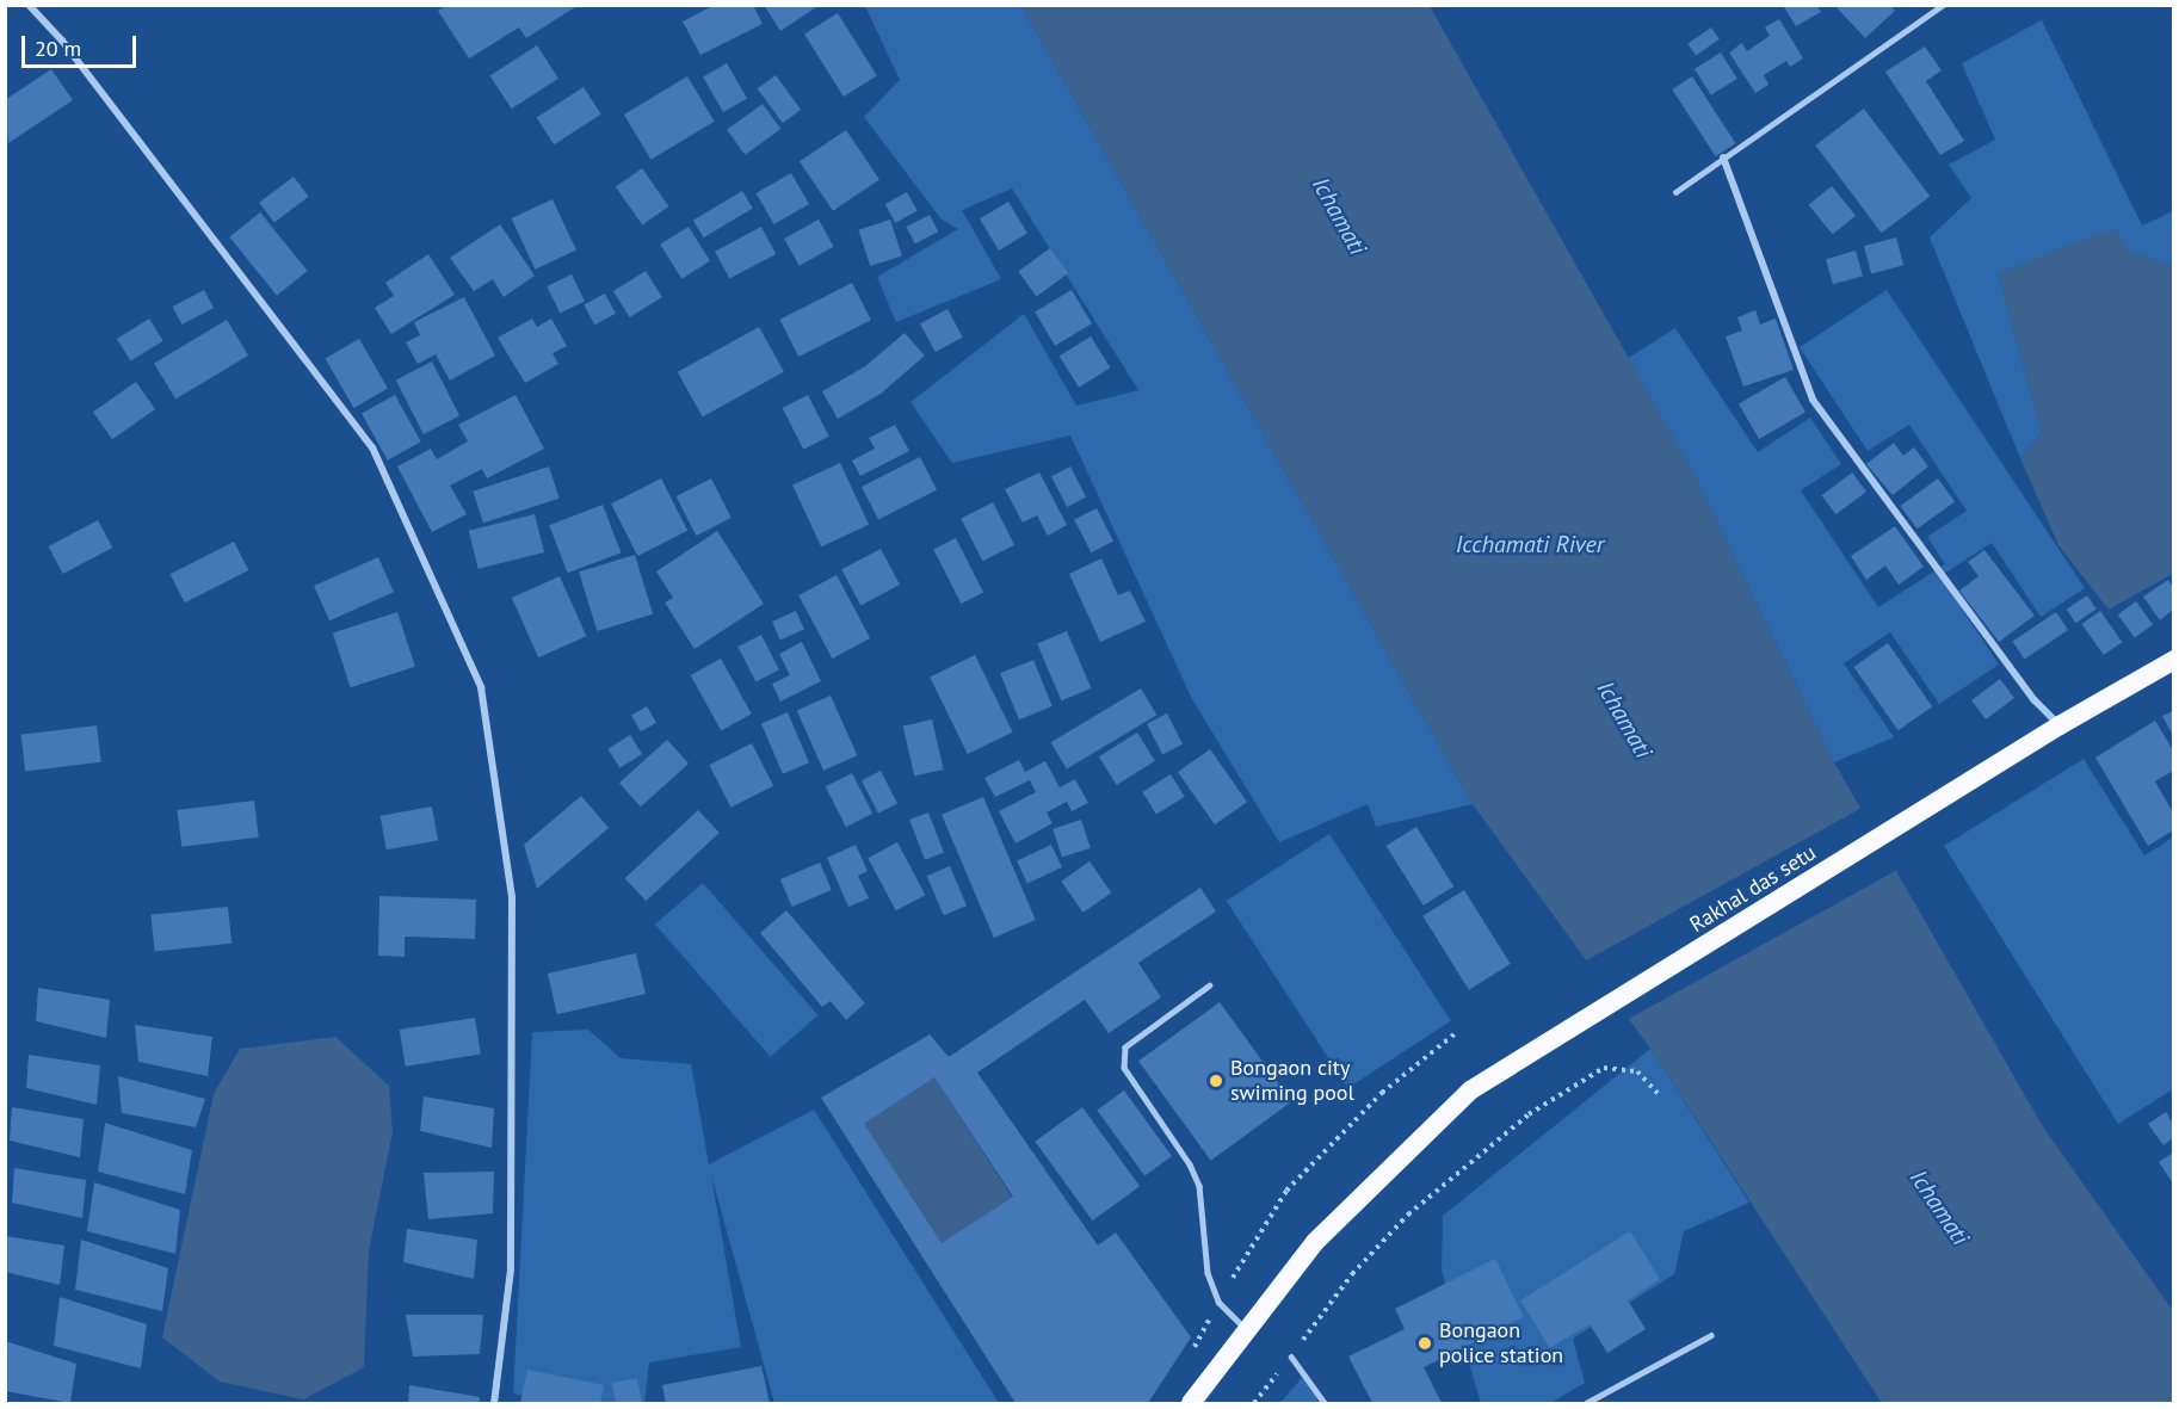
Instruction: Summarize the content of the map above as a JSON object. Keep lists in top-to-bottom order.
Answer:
{
  "streets": {
    "highway": ["Rakhal das setu"]
  },
  "water": ["Ichamati", "Icchamati River"],
  "places": ["Bongaon city swiming pool", "Bongaon police station"],
  "scale_bar": "20 m"
}
